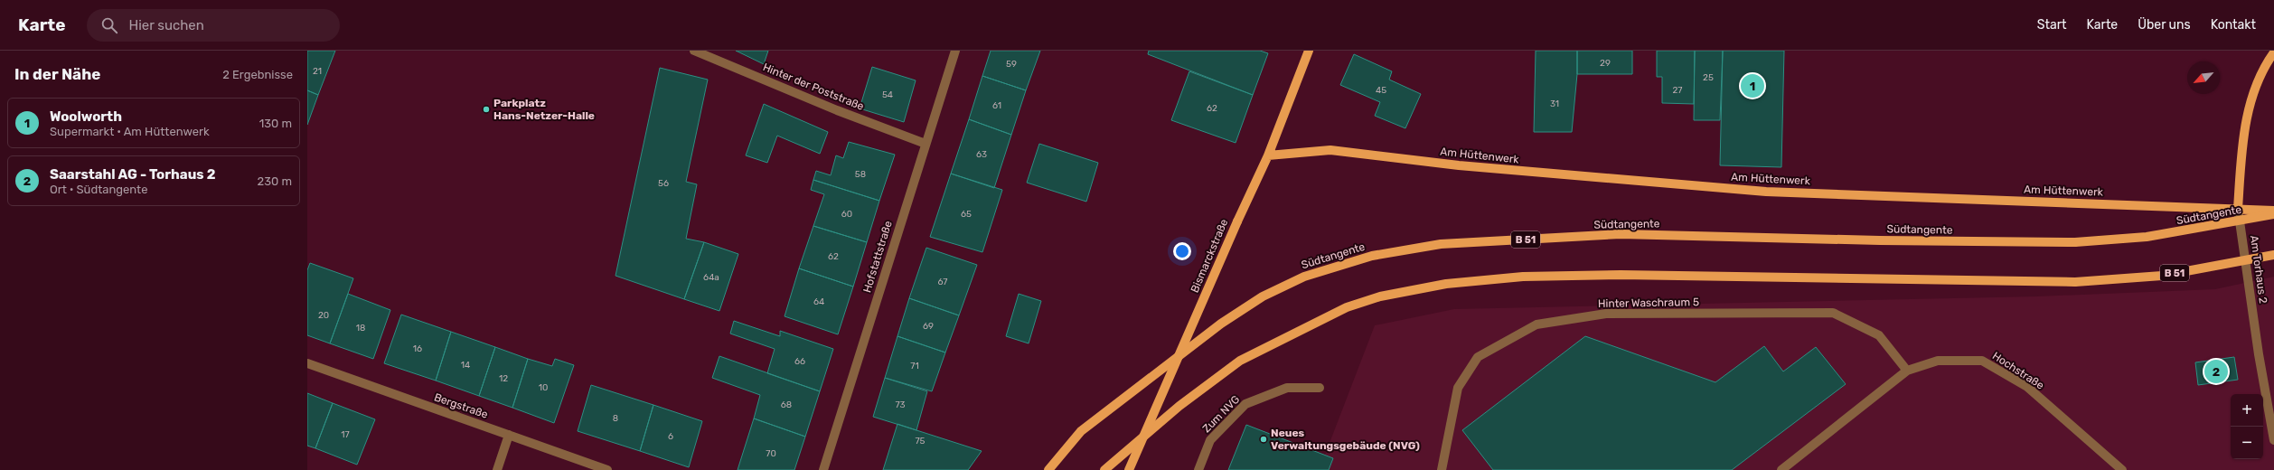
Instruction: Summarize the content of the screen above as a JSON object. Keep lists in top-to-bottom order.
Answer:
{
  "streets": {
    "main road": [
      "Am Hüttenwerk",
      "Südtangente",
      "B 51",
      "Bismarckstraße"
    ],
    "street": [
      "Hinter der Poststraße",
      "Hofstattstraße",
      "Am Torhaus 2",
      "Hinter Waschraum 5",
      "Hochstraße",
      "Bergstraße",
      "Zum NVG"
    ]
  },
  "crossings": [
    ["Hinter der Poststraße", "Hofstattstraße"],
    ["Am Hüttenwerk", "Bismarckstraße"],
    ["Am Hüttenwerk", "Am Torhaus 2"],
    ["Hinter Waschraum 5", "Hochstraße"]
  ],
  "places": ["Parkplatz Hans-Netzer-Halle", "Neues Verwaltungsgebäude (NVG)"],
  "house_numbers": [
    "29",
    "59",
    "21",
    "25",
    "45",
    "27",
    "54",
    "31",
    "61",
    "62",
    "63",
    "58",
    "56",
    "60",
    "65",
    "62",
    "64a",
    "67",
    "64",
    "20",
    "69",
    "18",
    "16",
    "66",
    "14",
    "71",
    "12",
    "10",
    "68",
    "73",
    "8",
    "17",
    "6",
    "75",
    "70"
  ],
  "north": "bottom left",
  "page": {
    "header": "Karte",
    "search": "Hier suchen",
    "nav": [
      "Start",
      "Karte",
      "Über uns",
      "Kontakt"
    ],
    "heading": ["In der Nähe", "2 Ergebnisse"],
    "pins": ["1", "2"],
    "list": [
      {
        "mark": "1",
        "name": "Woolworth",
        "note": "Supermarkt · Am Hüttenwerk",
        "value": "130 m"
      },
      {
        "mark": "2",
        "name": "Saarstahl AG - Torhaus 2",
        "note": "Ort · Südtangente",
        "value": "230 m"
      }
    ],
    "map_buttons": ["+", "−"]
  }
}
